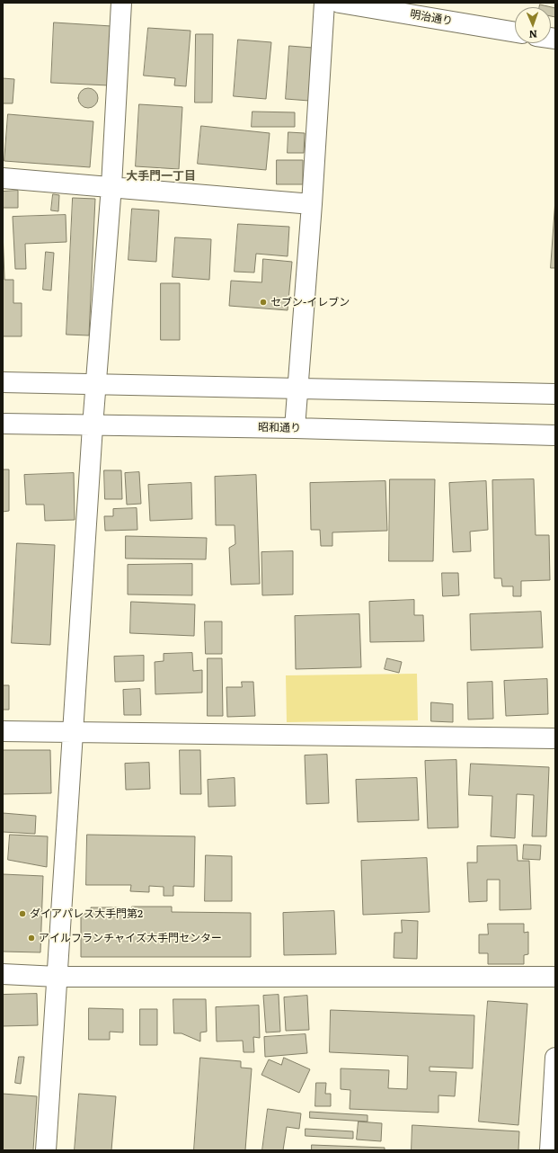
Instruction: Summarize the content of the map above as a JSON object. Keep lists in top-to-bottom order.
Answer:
{
  "streets": {
    "street": ["明治通り", "昭和通り"]
  },
  "districts": ["大手門一丁目"],
  "places": ["セブン-イレブン", "ダイアパレス大手門第2", "アイルフランチャイズ大手門センター"],
  "north": "bottom"
}
